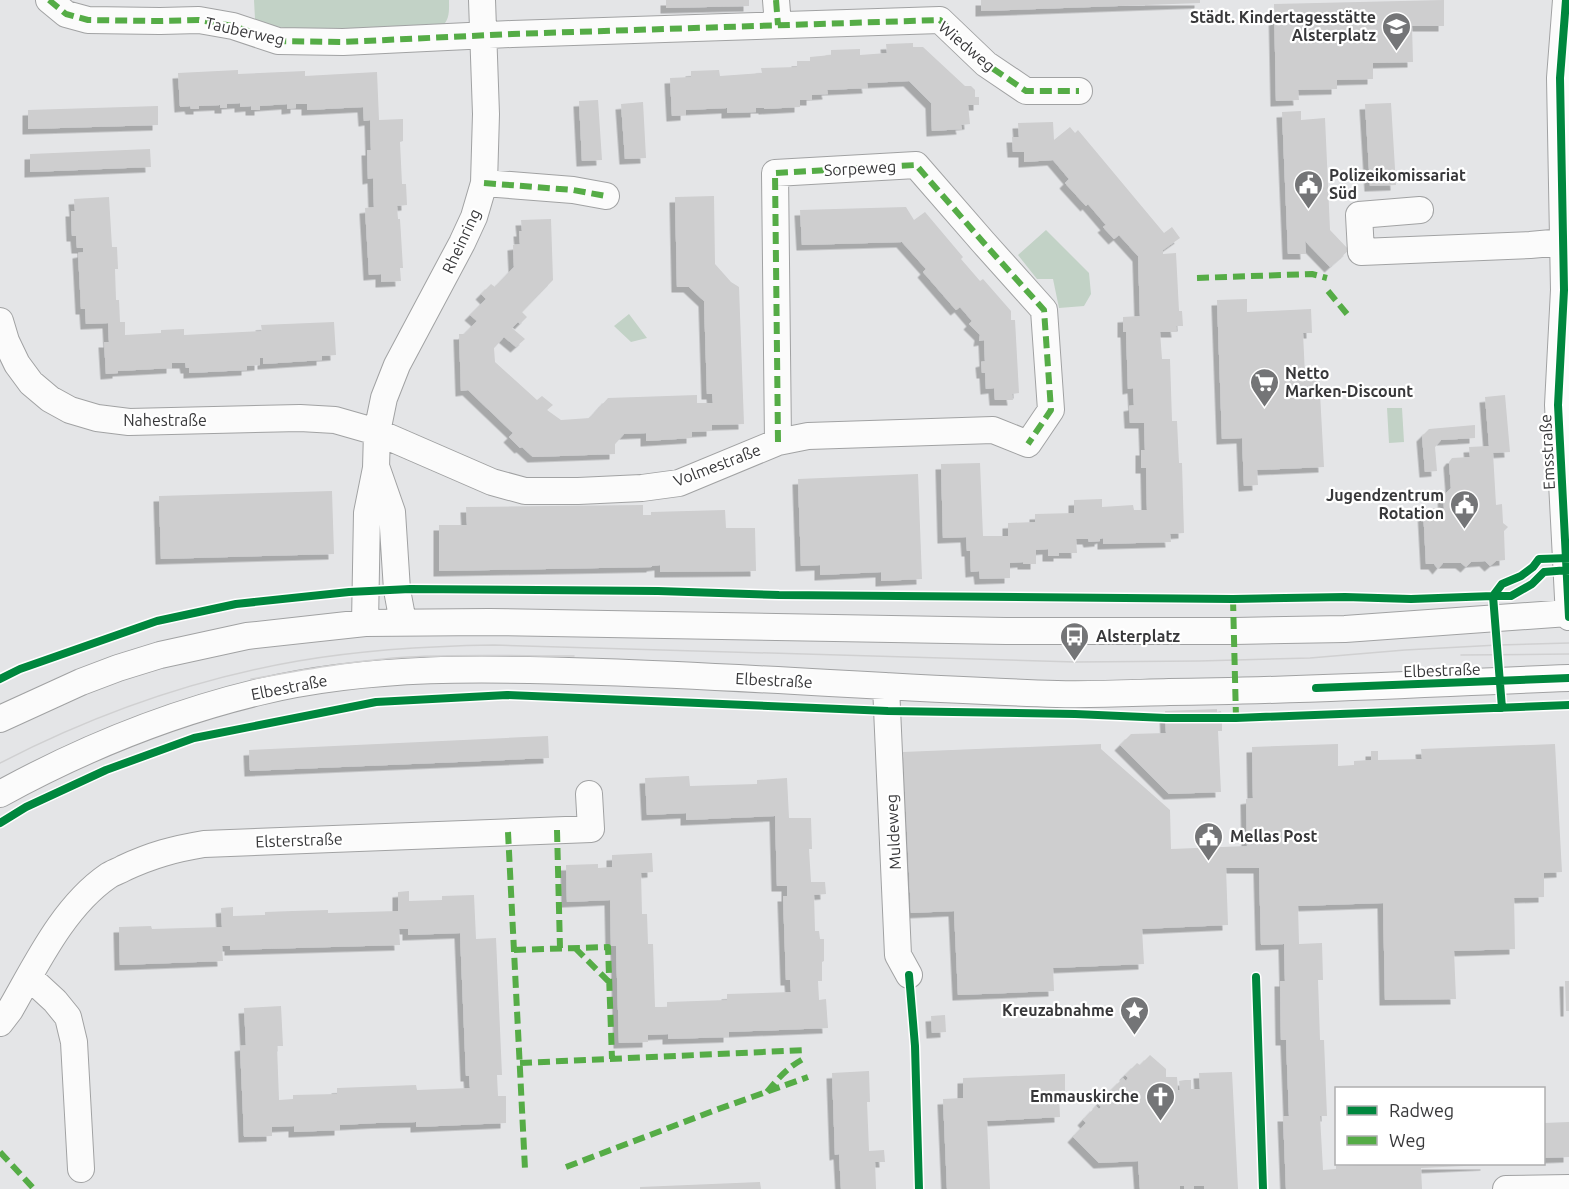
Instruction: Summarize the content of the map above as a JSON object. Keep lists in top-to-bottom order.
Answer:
{
  "streets": {
    "street": [
      "Tauberweg",
      "Wiedweg",
      "Sorpeweg",
      "Rheinring",
      "Nahestraße",
      "Emsstraße",
      "Volmestraße",
      "Elbestraße",
      "Muldeweg",
      "Elsterstraße"
    ]
  },
  "crossings": [
    ["Tauberweg", "Wiedweg"],
    ["Tauberweg", "Rheinring"],
    ["Wiedweg", "Rheinring"],
    ["Sorpeweg", "Volmestraße"],
    ["Rheinring", "Nahestraße"],
    ["Rheinring", "Volmestraße"],
    ["Nahestraße", "Volmestraße"],
    ["Elbestraße", "Muldeweg"]
  ],
  "places": {
    "school or university": ["Städt. Kindertagesstätte Alsterplatz"],
    "public building": ["Polizeikomissariat Süd", "Jugendzentrum Rotation", "Mellas Post"],
    "supermarket": ["Netto Marken-Discount"],
    "bus stop": ["Alsterplatz"],
    "place": ["Kreuzabnahme"],
    "church": ["Emmauskirche"]
  },
  "legend": ["Radweg", "Weg"]
}
